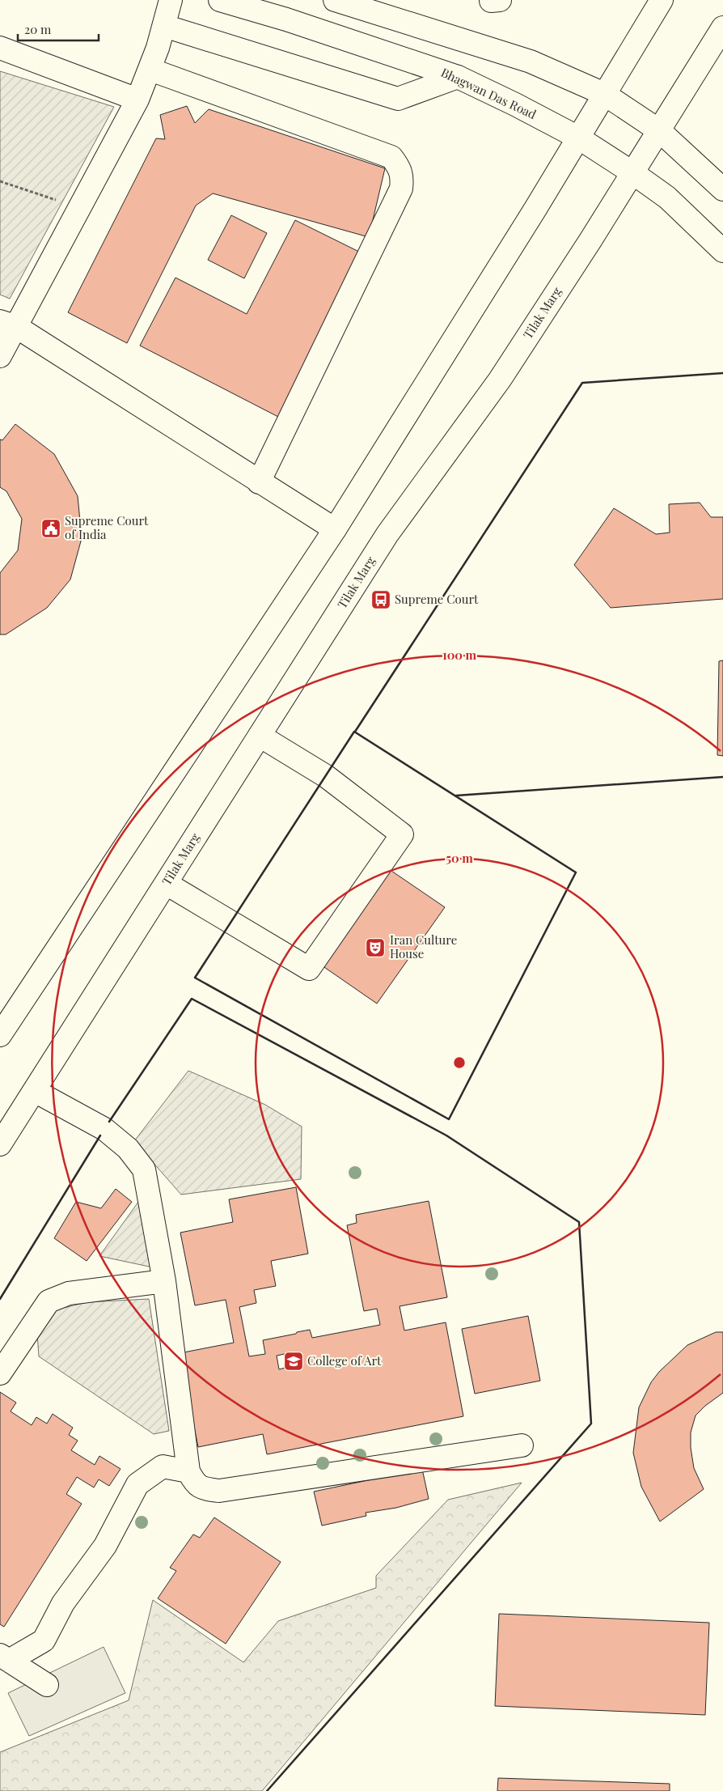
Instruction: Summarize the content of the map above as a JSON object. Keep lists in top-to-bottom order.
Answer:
{
  "streets": {
    "main road": ["Bhagwan Das Road", "Tilak Marg"]
  },
  "crossings": [
    ["Bhagwan Das Road", "Tilak Marg"]
  ],
  "places": {
    "public building": ["Supreme Court of India"],
    "bus stop": ["Supreme Court"],
    "theatre": ["Iran Culture House"],
    "school or university": ["College of Art"]
  },
  "scale_bar": "20 m",
  "rings": ["100 m", "50 m"]
}
